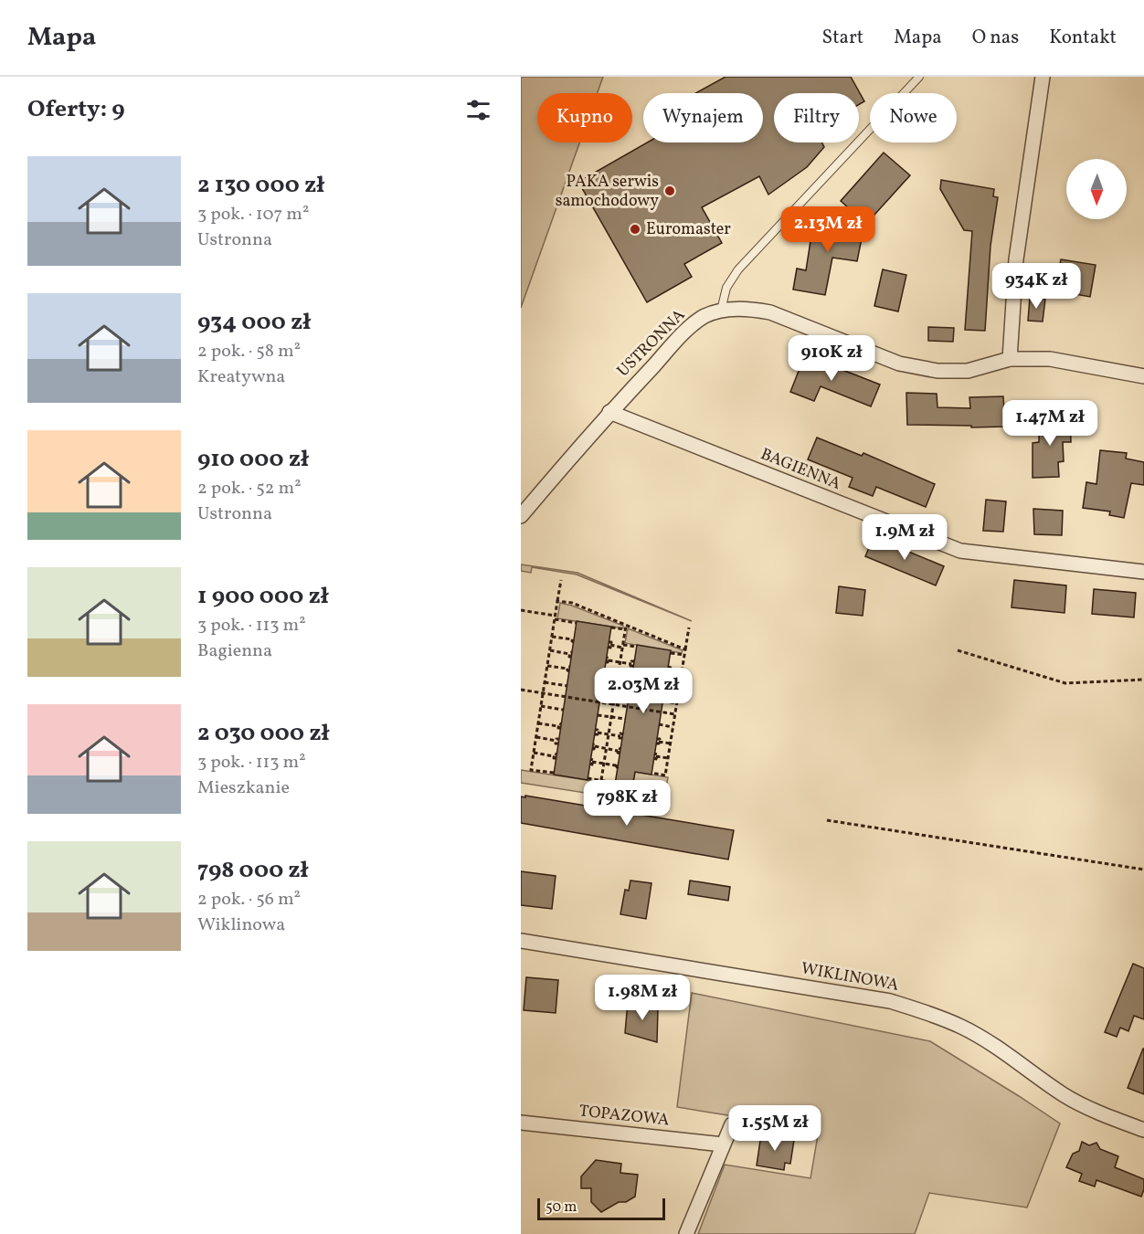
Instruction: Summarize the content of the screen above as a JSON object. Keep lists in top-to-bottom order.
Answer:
{
  "streets": {
    "street": [
      "USTRONNA",
      "BAGIENNA",
      "WIKLINOWA",
      "TOPAZOWA"
    ]
  },
  "crossings": [
    ["USTRONNA", "BAGIENNA"]
  ],
  "places": ["PAKA serwis samochodowy", "Euromaster"],
  "scale_bar": "50 m",
  "north": "bottom",
  "page": {
    "header": "Mapa",
    "nav": [
      "Start",
      "Mapa",
      "O nas",
      "Kontakt"
    ],
    "heading": "Oferty: 9",
    "chip": [
      "Kupno",
      "Wynajem",
      "Filtry",
      "Nowe"
    ],
    "list": [
      {
        "name": "2 130 000 zł",
        "note": "3 pok. · 107 m² · Ustronna"
      },
      {
        "name": "934 000 zł",
        "note": "2 pok. · 58 m² · Kreatywna"
      },
      {
        "name": "910 000 zł",
        "note": "2 pok. · 52 m² · Ustronna"
      },
      {
        "name": "1 900 000 zł",
        "note": "3 pok. · 113 m² · Bagienna"
      },
      {
        "name": "2 030 000 zł",
        "note": "3 pok. · 113 m² · Mieszkanie"
      },
      {
        "name": "798 000 zł",
        "note": "2 pok. · 56 m² · Wiklinowa"
      }
    ],
    "price": [
      "2.13M zł",
      "934K zł",
      "910K zł",
      "1.47M zł",
      "1.9M zł",
      "2.03M zł",
      "798K zł",
      "1.98M zł",
      "1.55M zł"
    ],
    "scale": "50 m"
  }
}
